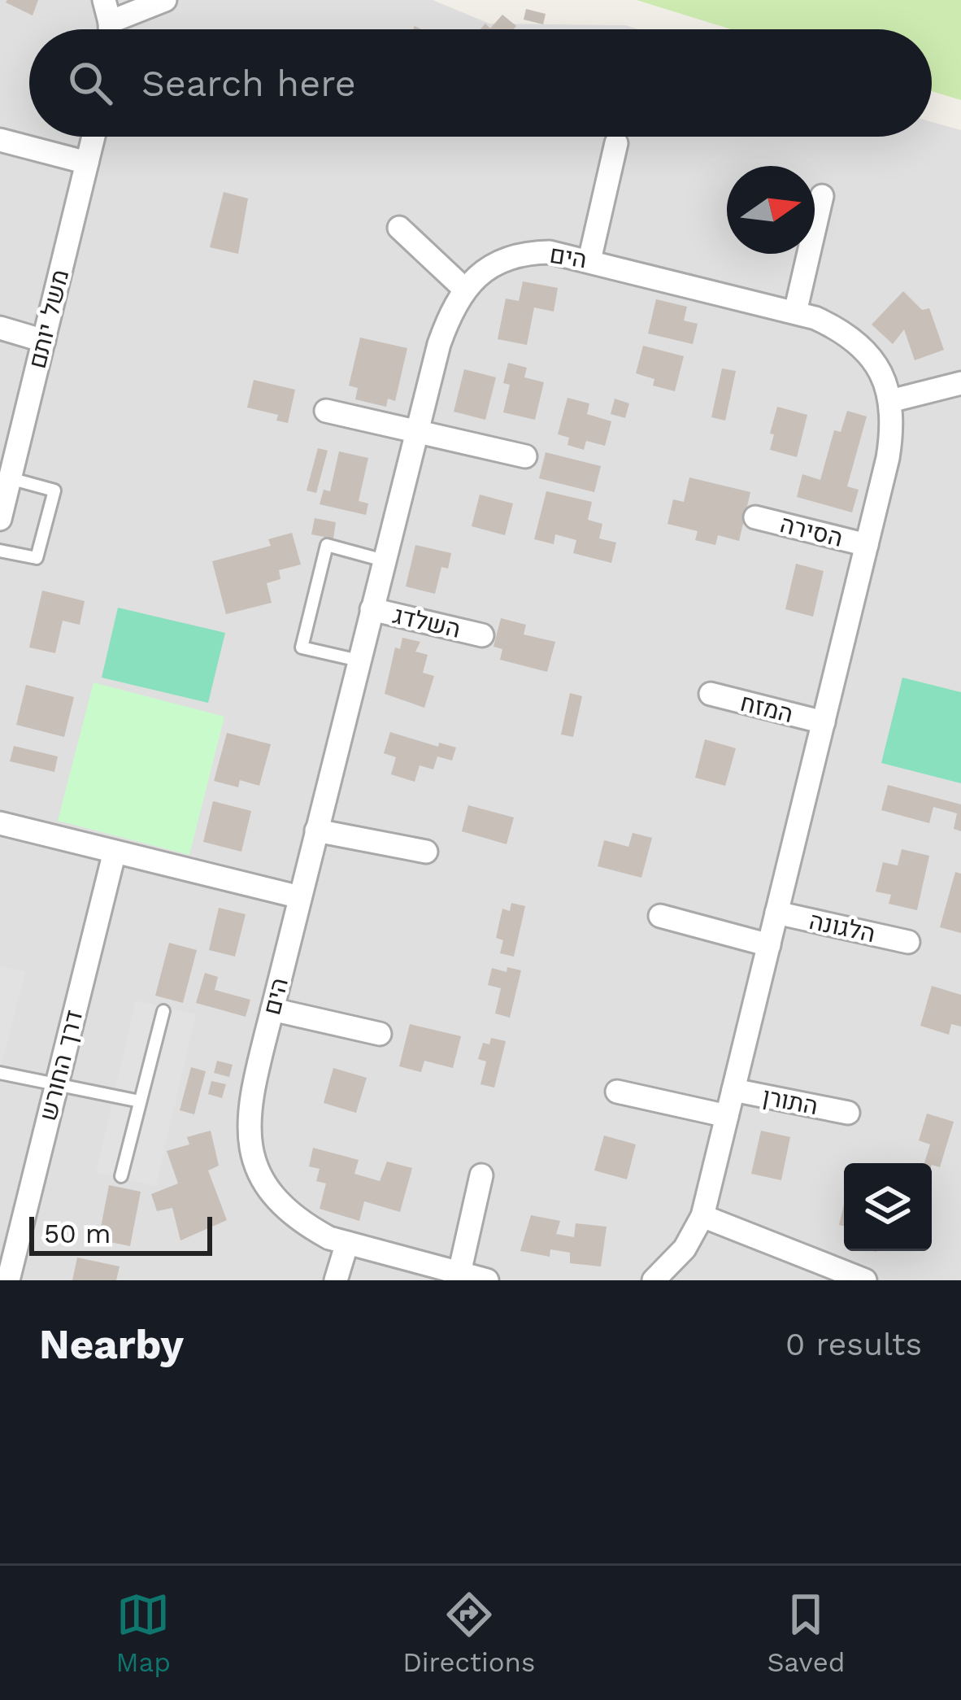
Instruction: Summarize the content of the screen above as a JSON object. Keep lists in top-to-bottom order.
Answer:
{
  "streets": {
    "street": [
      "הים",
      "משל יותם",
      "הסירה",
      "השלדג",
      "המזח",
      "הלגונה",
      "דרך החורש",
      "התורן"
    ]
  },
  "crossings": [
    ["הים", "הסירה"],
    ["הים", "השלדג"],
    ["הים", "המזח"],
    ["הים", "הלגונה"],
    ["הים", "התורן"]
  ],
  "scale_bar": "50 m",
  "north": "right",
  "page": {
    "search": "Search here",
    "scale": "50 m",
    "heading": ["Nearby", "0 results"],
    "nav": ["Map", "Directions", "Saved"]
  }
}
